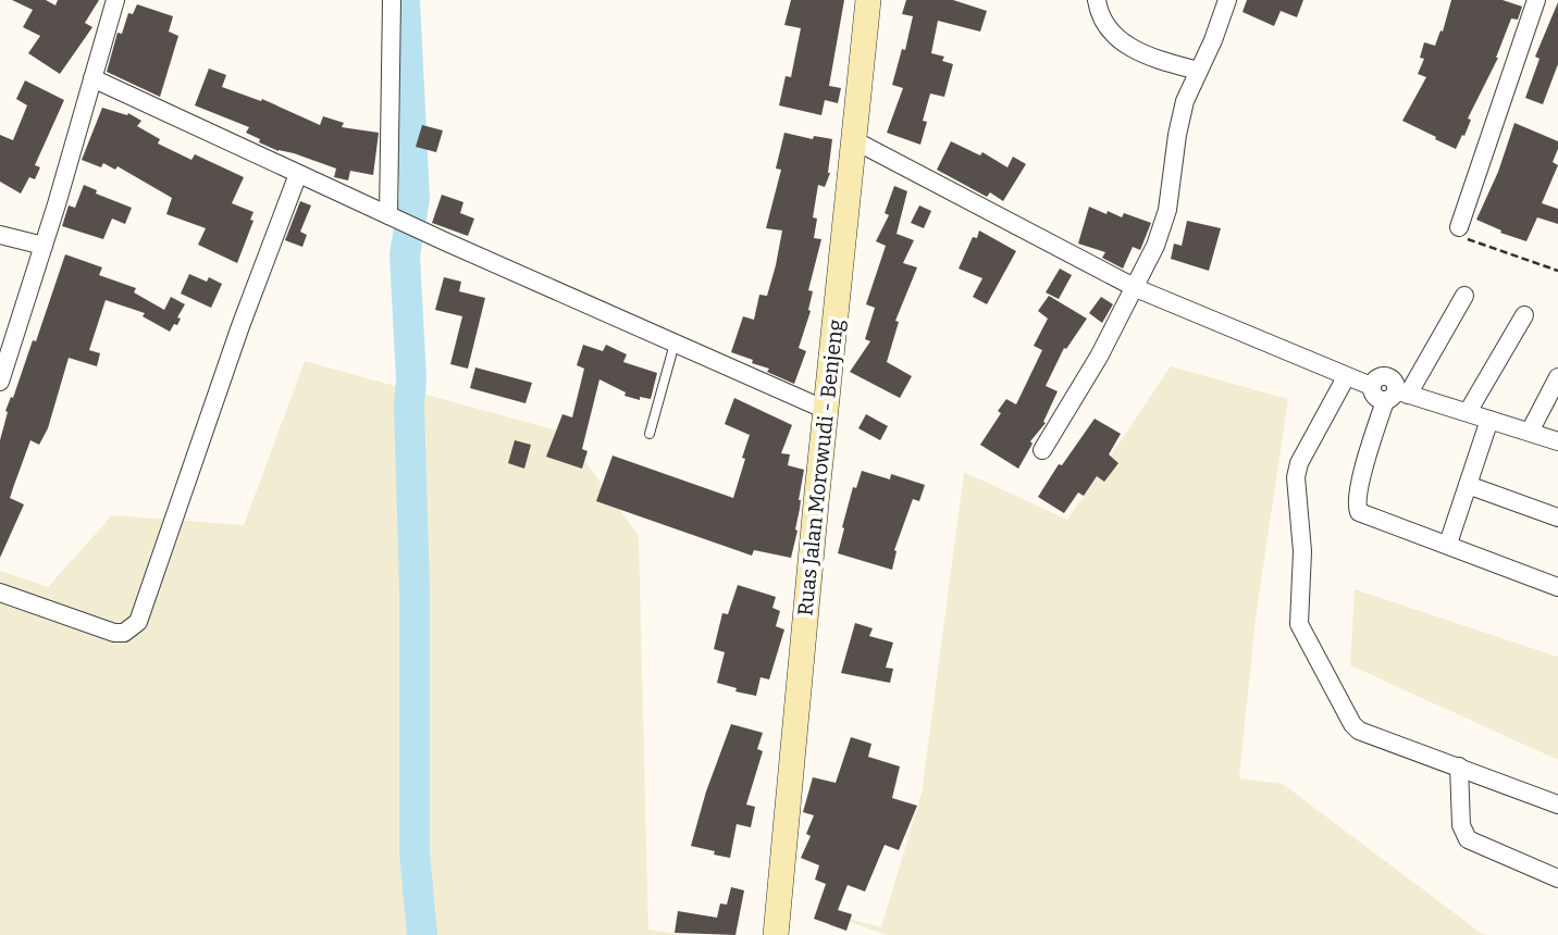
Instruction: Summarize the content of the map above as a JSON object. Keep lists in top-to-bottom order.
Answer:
{
  "streets": {
    "main road": ["Ruas Jalan Morowudi - Benjeng"]
  }
}
